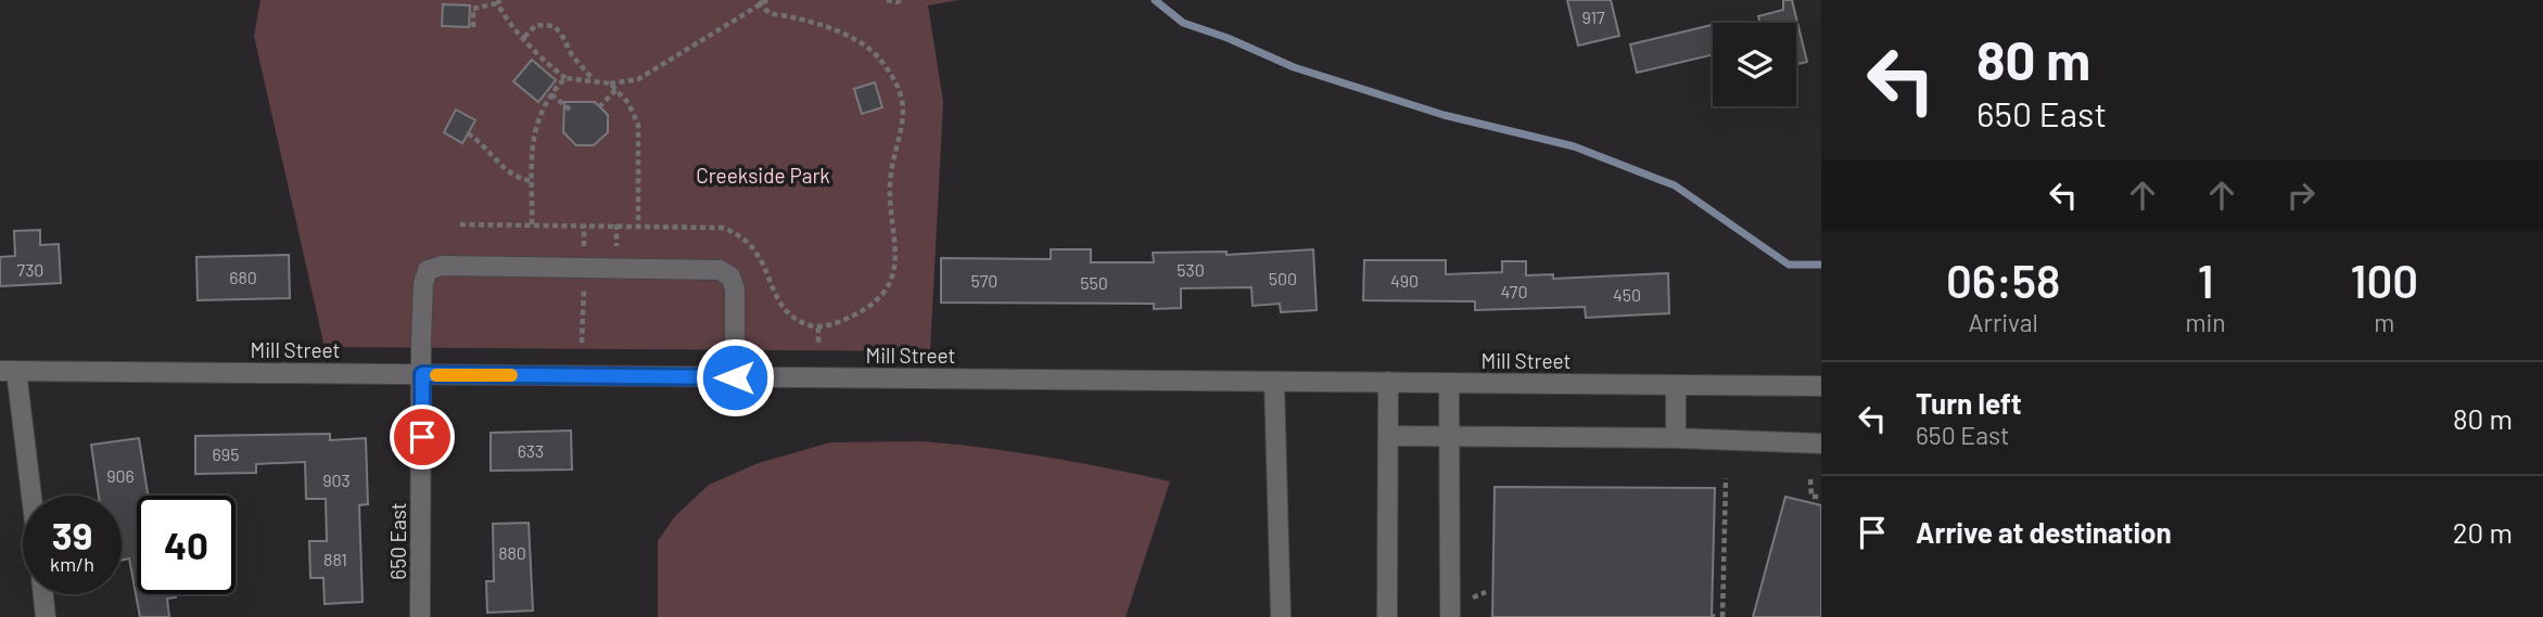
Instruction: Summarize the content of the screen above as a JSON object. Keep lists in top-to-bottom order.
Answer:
{
  "streets": {
    "street": ["Mill Street", "650 East"]
  },
  "crossings": [
    ["Mill Street", "650 East"]
  ],
  "parks": ["Creekside Park"],
  "house_numbers": [
    "917",
    "730",
    "530",
    "680",
    "500",
    "570",
    "490",
    "550",
    "470",
    "450",
    "633",
    "695",
    "906",
    "903",
    "880",
    "881"
  ],
  "page": {
    "turn": ["80 m", "650 East"],
    "eta": [
      "06:58",
      "Arrival",
      "1",
      "min",
      "100",
      "m"
    ],
    "list": [
      {
        "name": "Turn left",
        "note": "650 East",
        "value": "80 m"
      },
      {
        "name": "Arrive at destination",
        "value": "20 m"
      }
    ],
    "speed": "39 km/h",
    "limit": "40"
  }
}
